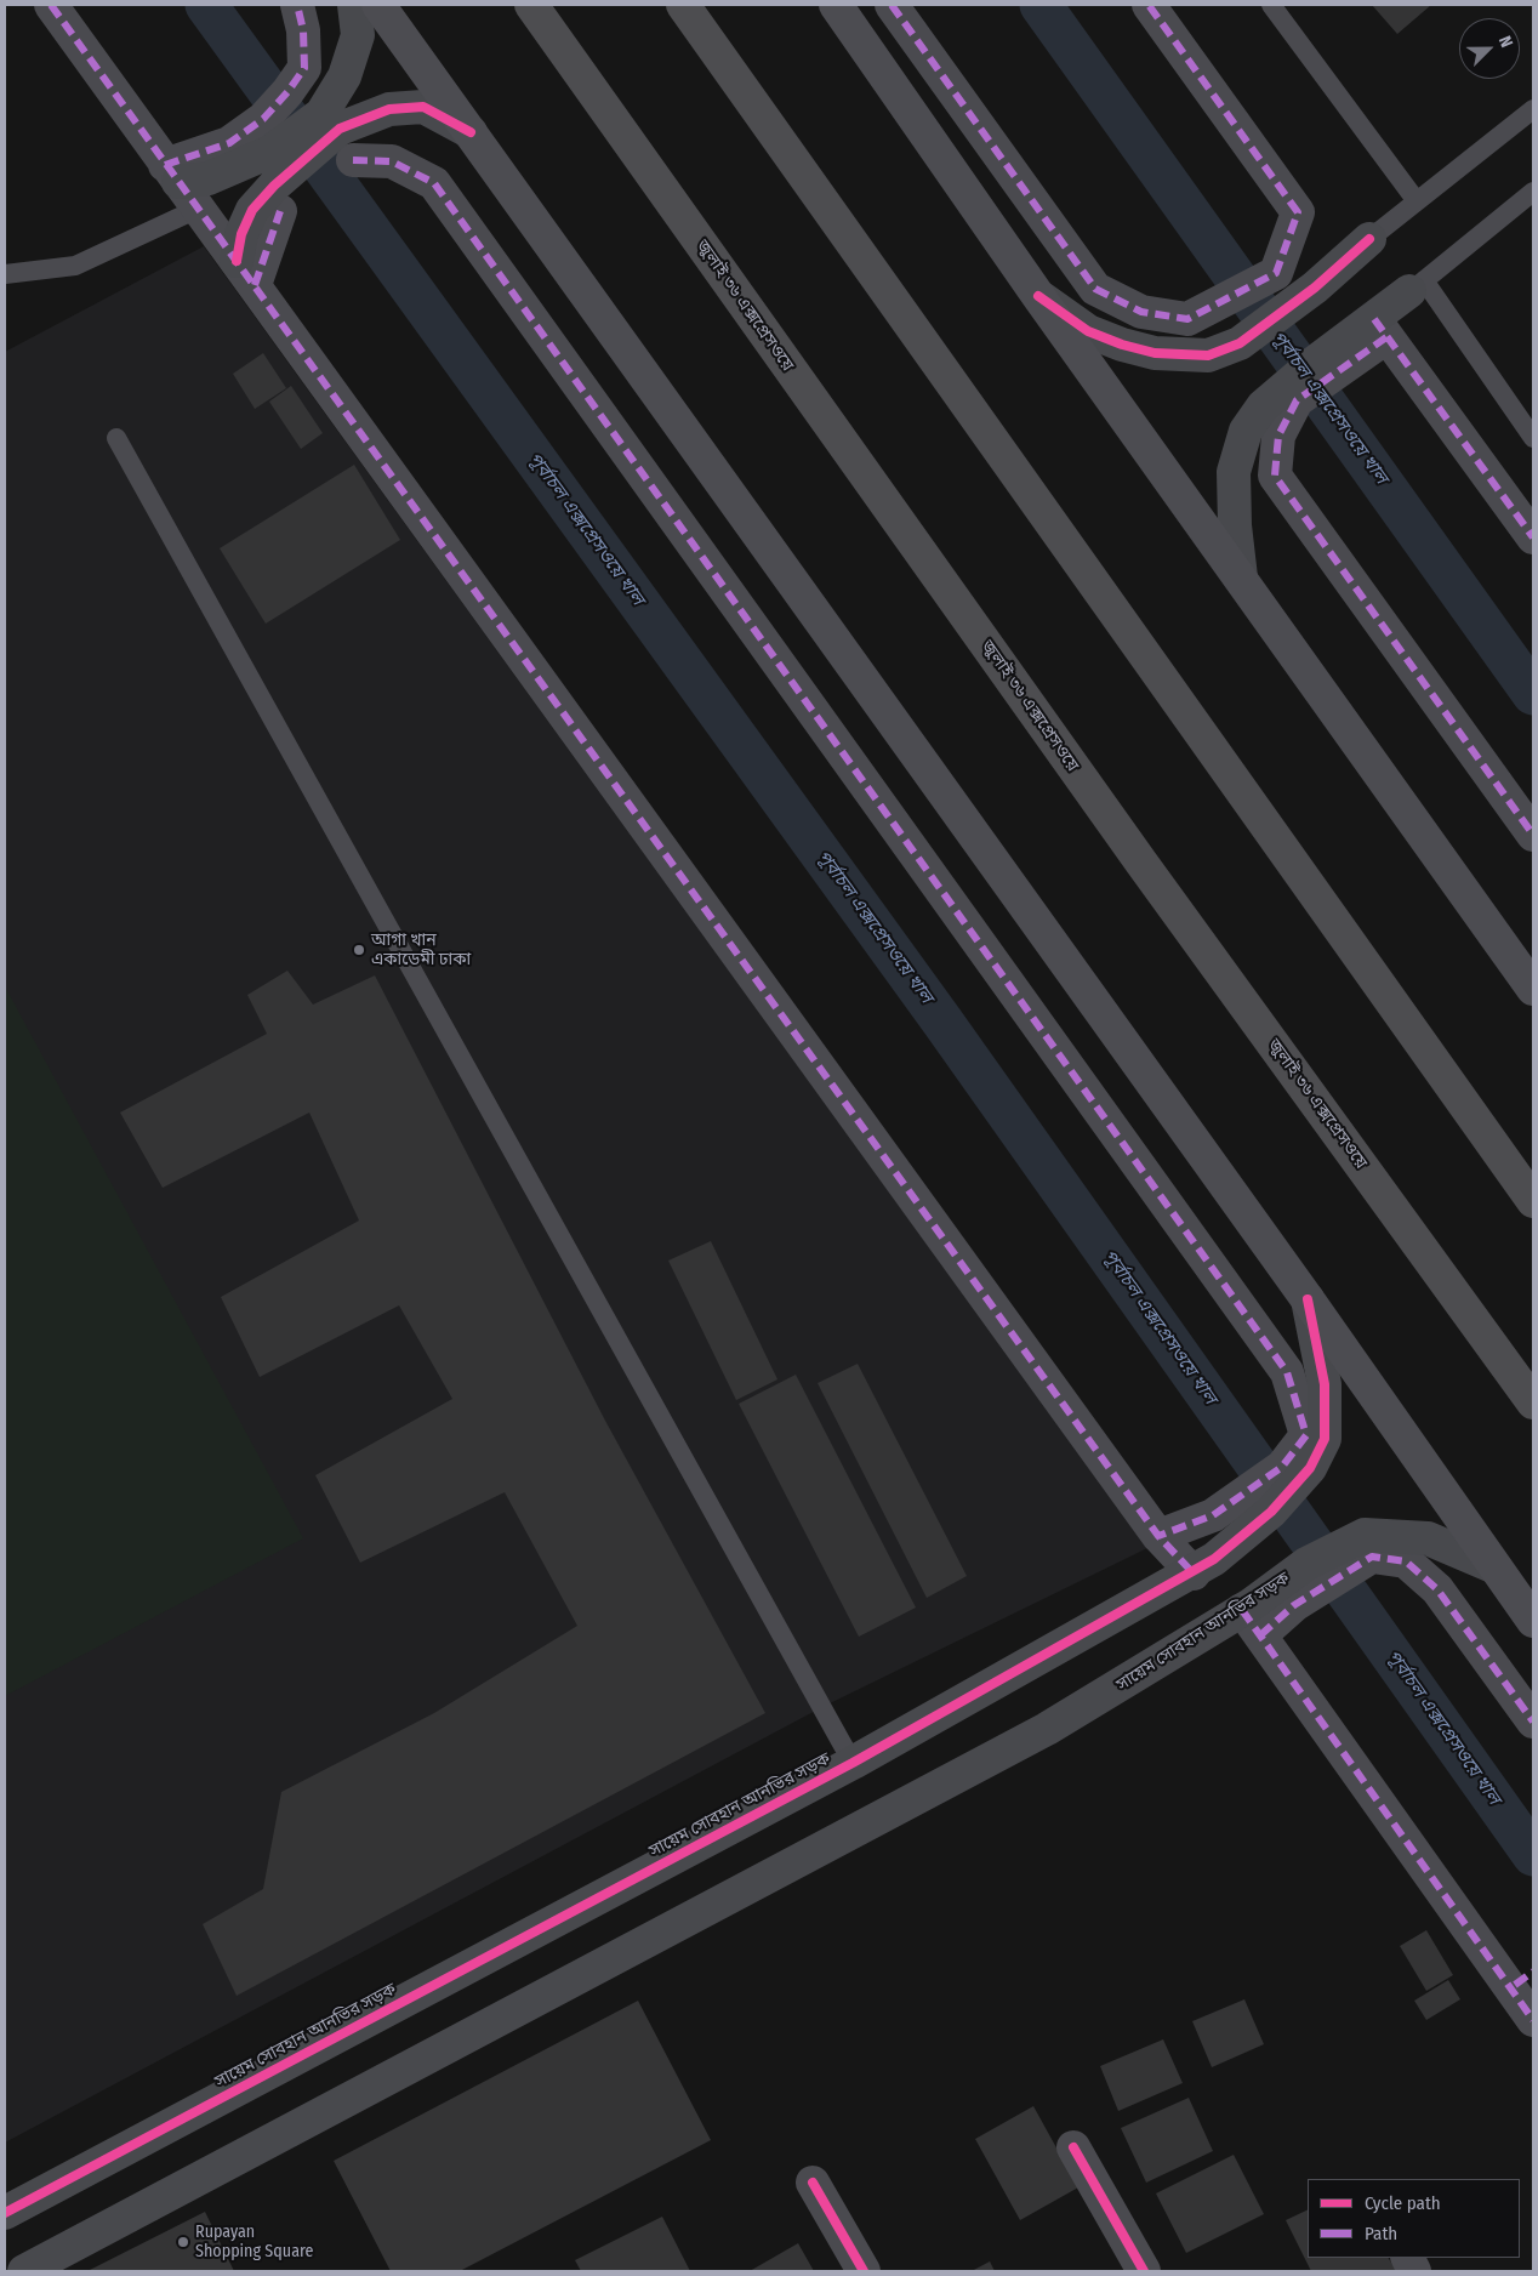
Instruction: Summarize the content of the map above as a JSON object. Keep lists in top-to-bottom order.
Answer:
{
  "streets": {
    "highway": ["জুলাই ৩৬ এক্সপ্রেসওয়ে"],
    "street": ["সায়েম সোবহান আনভির সড়ক"]
  },
  "water": ["পূর্বাচল এক্সপ্রেসওয়ে খাল"],
  "places": ["আগা খান একাডেমী ঢাকা", "Rupayan Shopping Square"],
  "legend": ["Cycle path", "Path"],
  "north": "top right"
}
